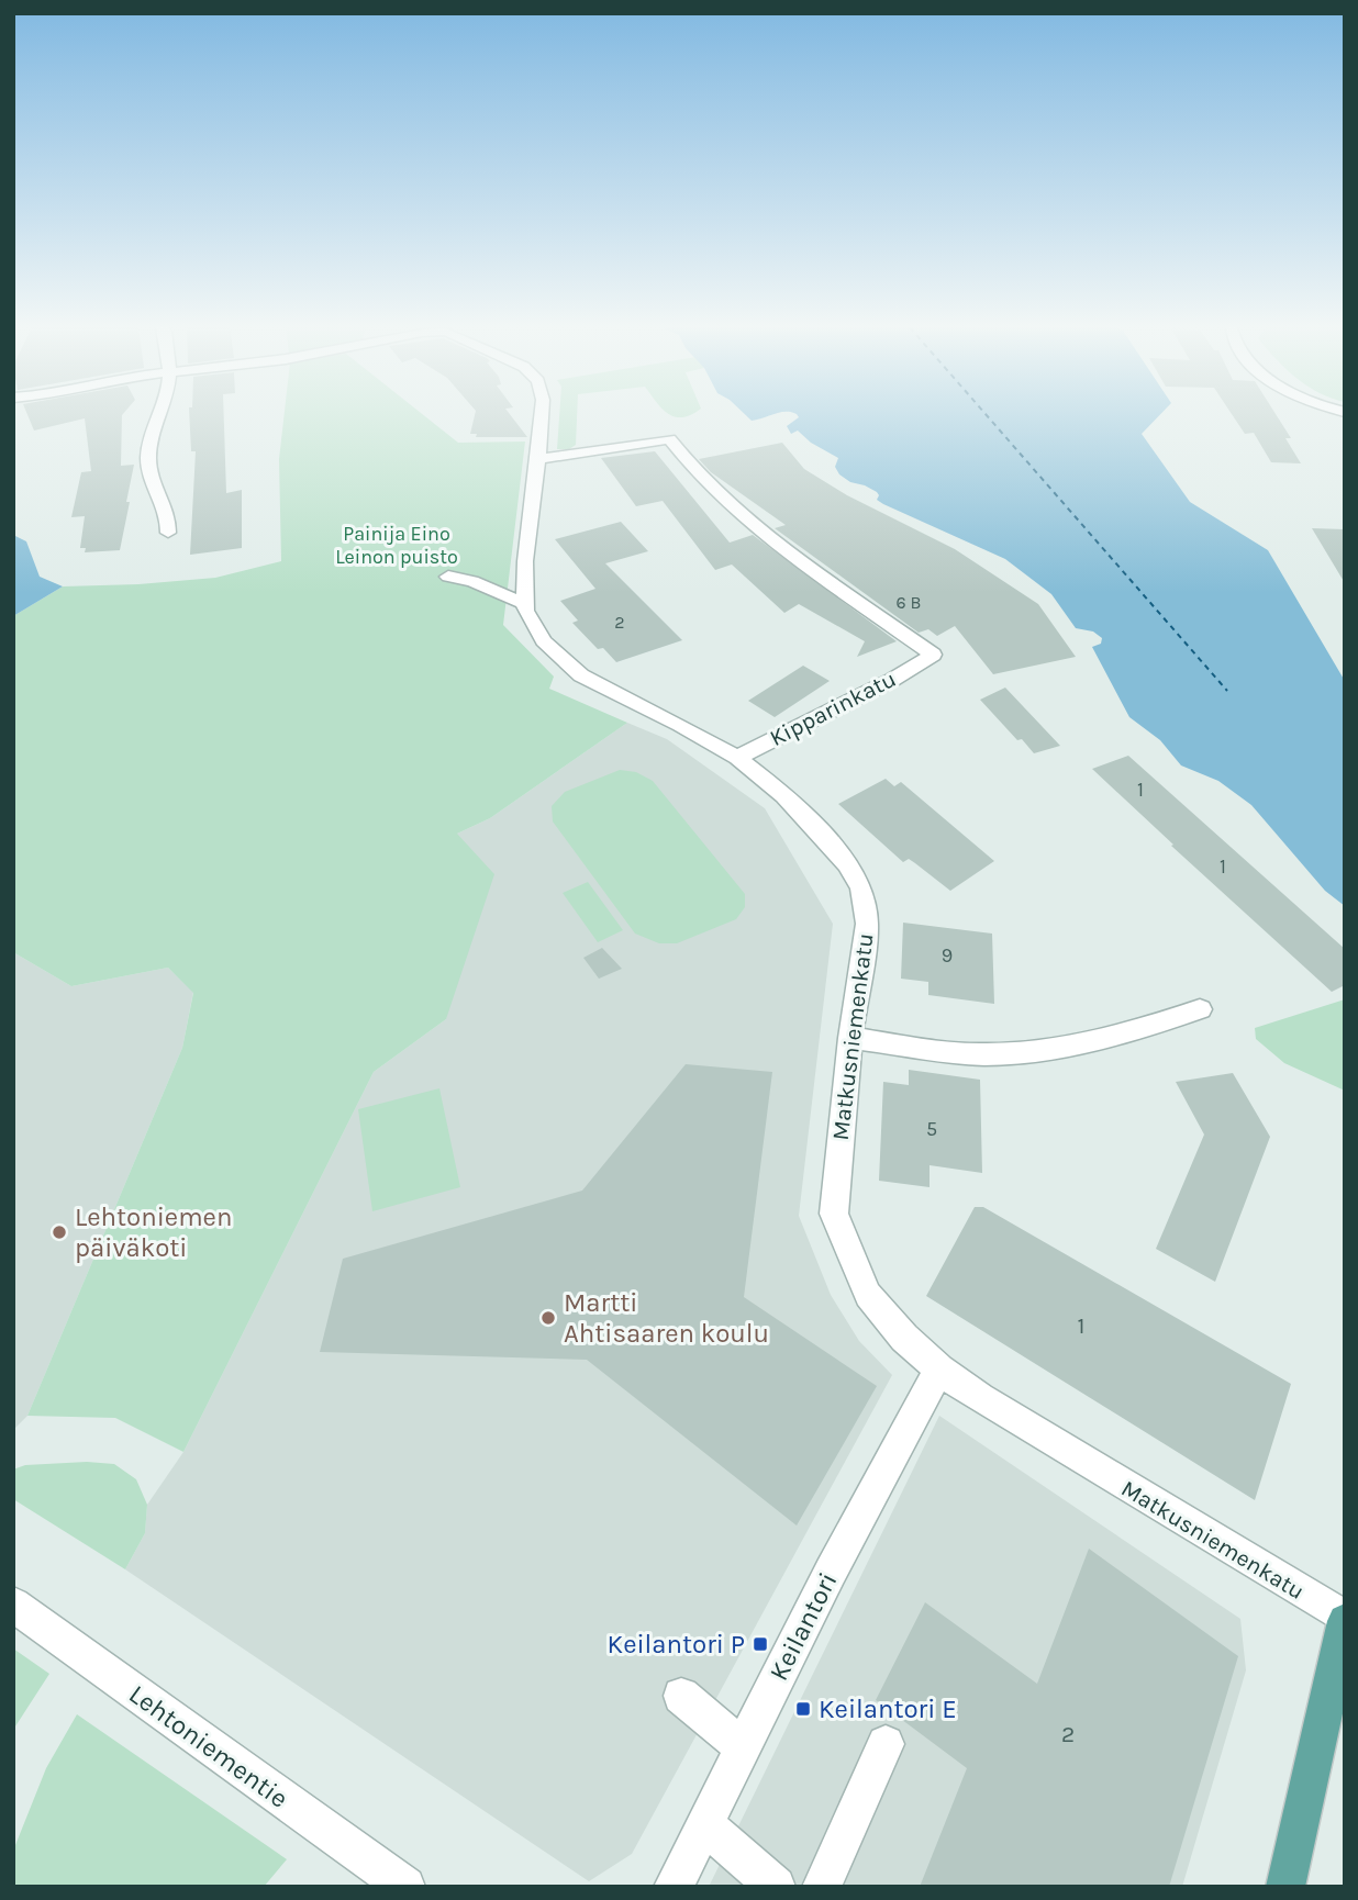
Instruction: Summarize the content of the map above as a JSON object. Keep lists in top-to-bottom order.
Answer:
{
  "streets": {
    "street": [
      "Kipparinkatu",
      "Matkusniemenkatu",
      "Keilantori",
      "Lehtoniementie"
    ]
  },
  "crossings": [
    ["Kipparinkatu", "Matkusniemenkatu"],
    ["Matkusniemenkatu", "Keilantori"]
  ],
  "parks": ["Painija Eino Leinon puisto"],
  "places": {
    "other": ["Lehtoniemen päiväkoti", "Martti Ahtisaaren koulu"],
    "transit": ["Keilantori P", "Keilantori E"]
  },
  "house_numbers": [
    "6 B",
    "2",
    "1",
    "1",
    "9",
    "5",
    "1",
    "2"
  ]
}
